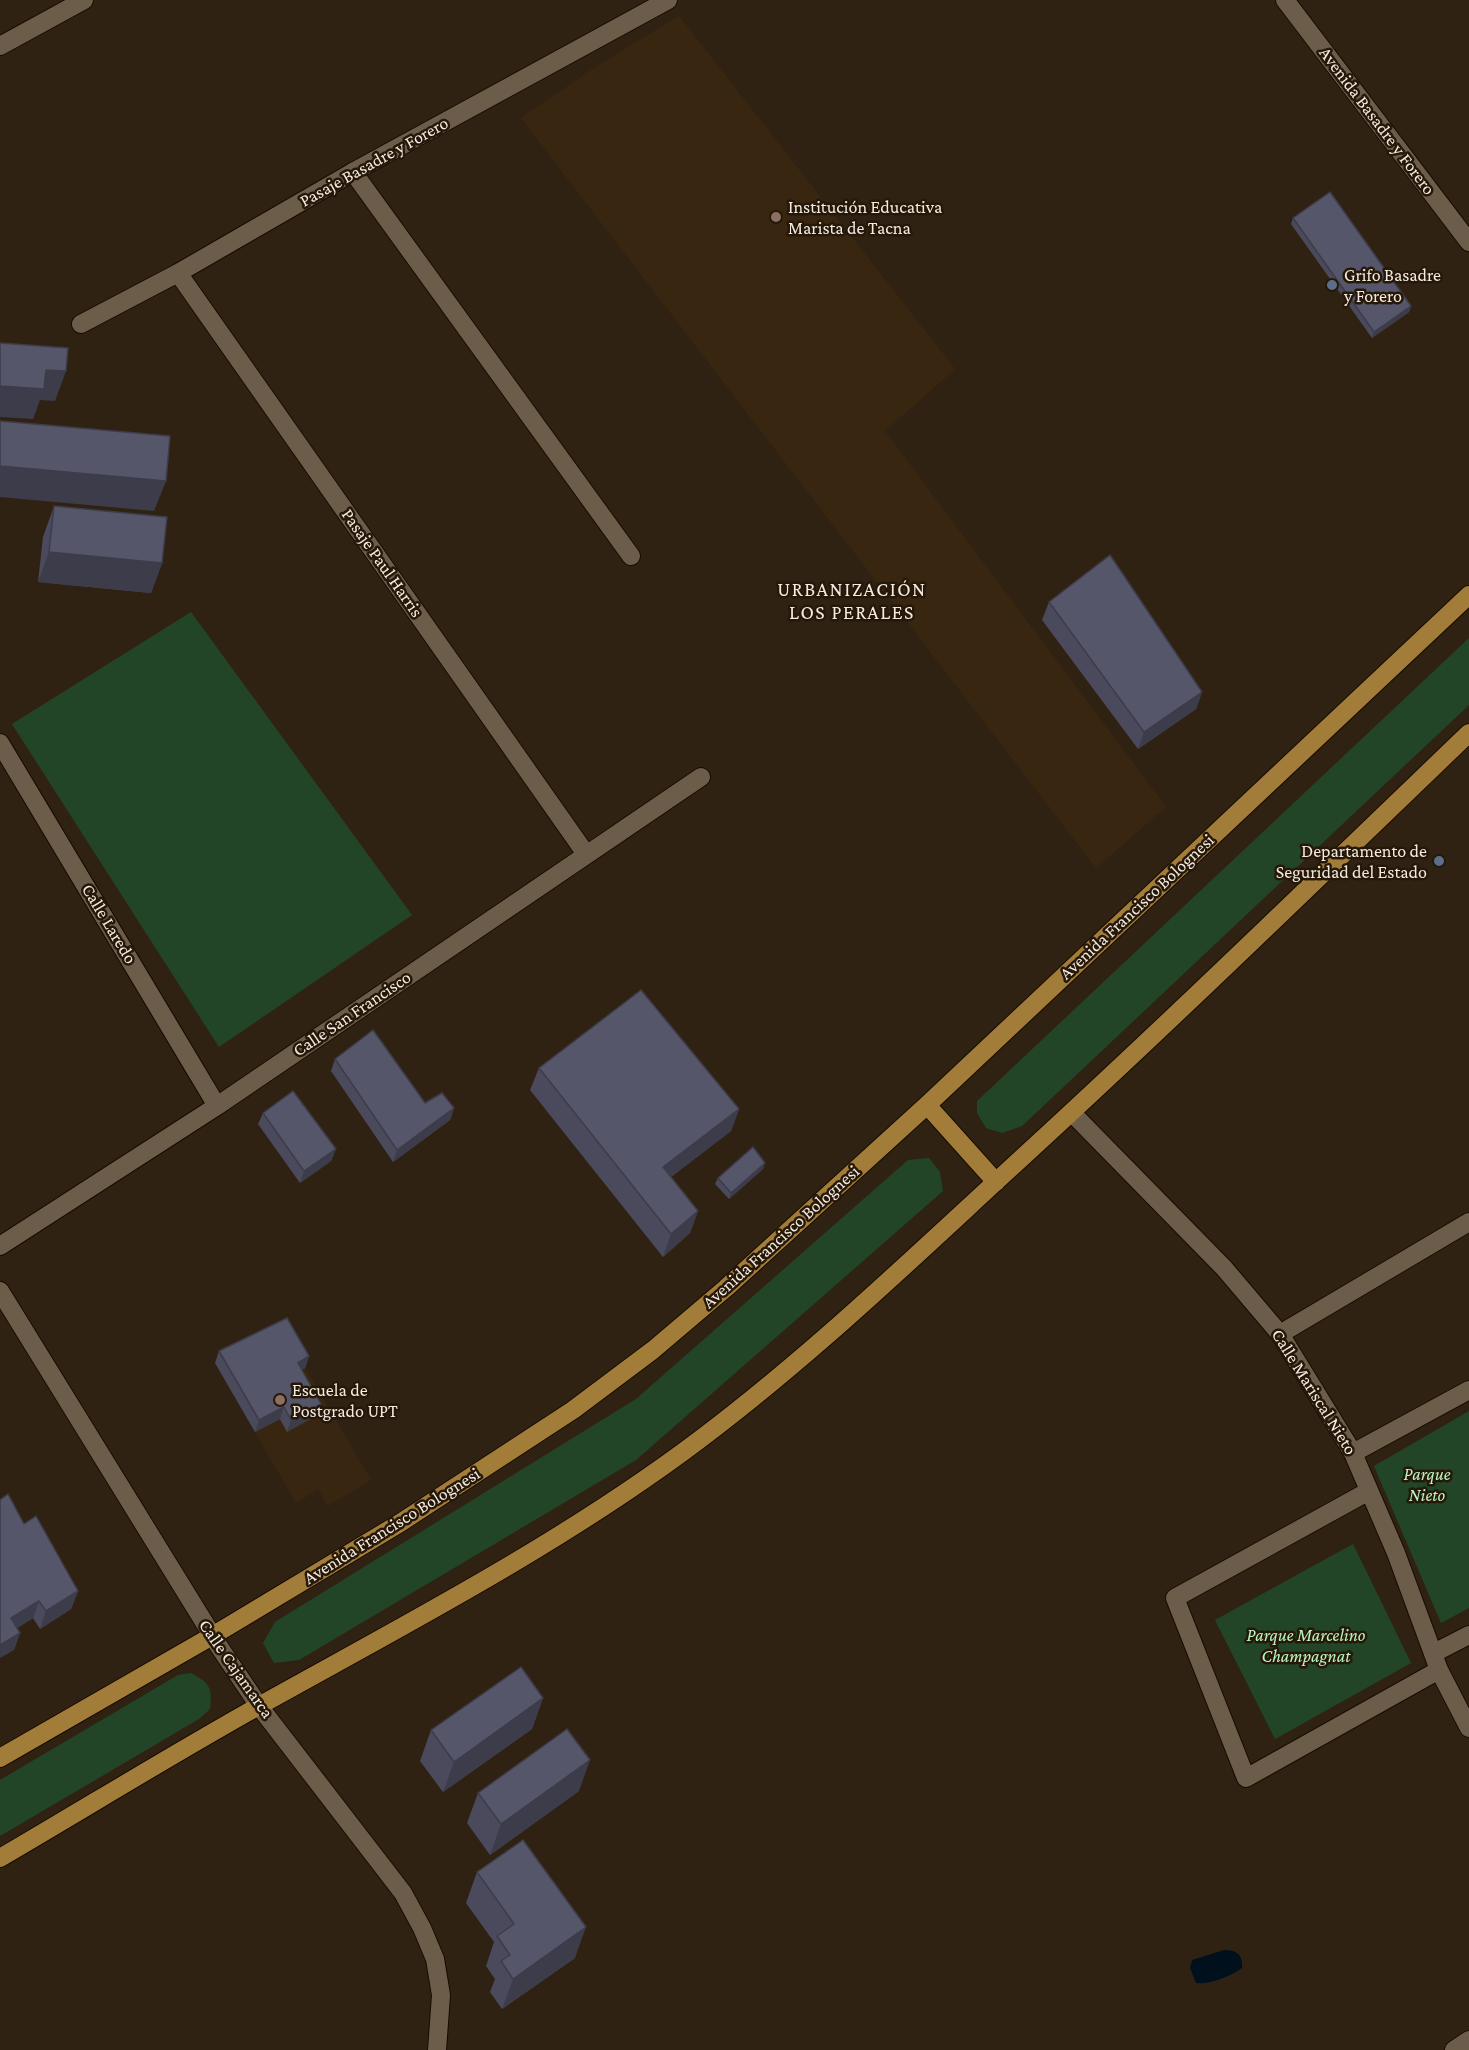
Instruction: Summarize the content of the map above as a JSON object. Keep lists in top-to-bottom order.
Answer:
{
  "streets": {
    "main road": ["Avenida Francisco Bolognesi"],
    "street": [
      "Avenida Basadre y Forero",
      "Pasaje Basadre y Forero",
      "Pasaje Paul Harris",
      "Calle Laredo",
      "Calle San Francisco",
      "Calle Mariscal Nieto",
      "Calle Cajamarca"
    ]
  },
  "crossings": [
    ["Pasaje Basadre y Forero", "Pasaje Paul Harris"],
    ["Pasaje Paul Harris", "Calle San Francisco"],
    ["Avenida Francisco Bolognesi", "Calle Cajamarca"],
    ["Calle Laredo", "Calle San Francisco"]
  ],
  "districts": ["URBANIZACIÓN LOS PERALES"],
  "parks": ["Parque Nieto", "Parque Marcelino Champagnat"],
  "places": [
    "Institución Educativa Marista de Tacna",
    "Grifo Basadre y Forero",
    "Departamento de Seguridad del Estado",
    "Escuela de Postgrado UPT"
  ]
}
